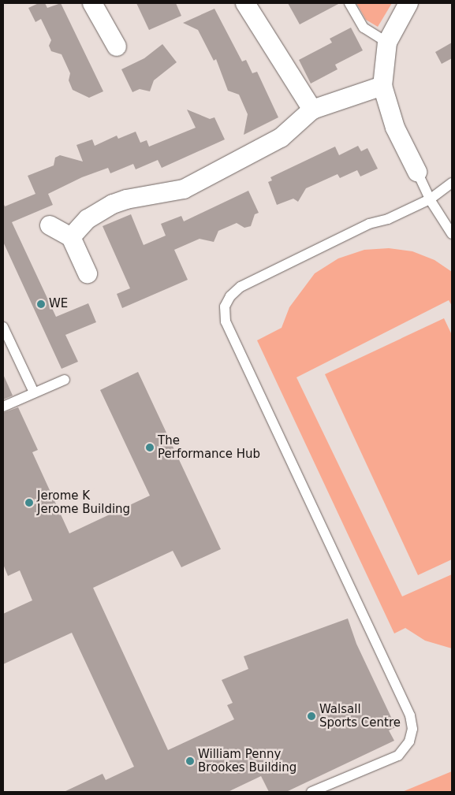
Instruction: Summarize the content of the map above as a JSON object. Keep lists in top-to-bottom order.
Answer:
{
  "places": [
    "WE",
    "The Performance Hub",
    "Jerome K Jerome Building",
    "Walsall Sports Centre",
    "William Penny Brookes Building"
  ]
}
